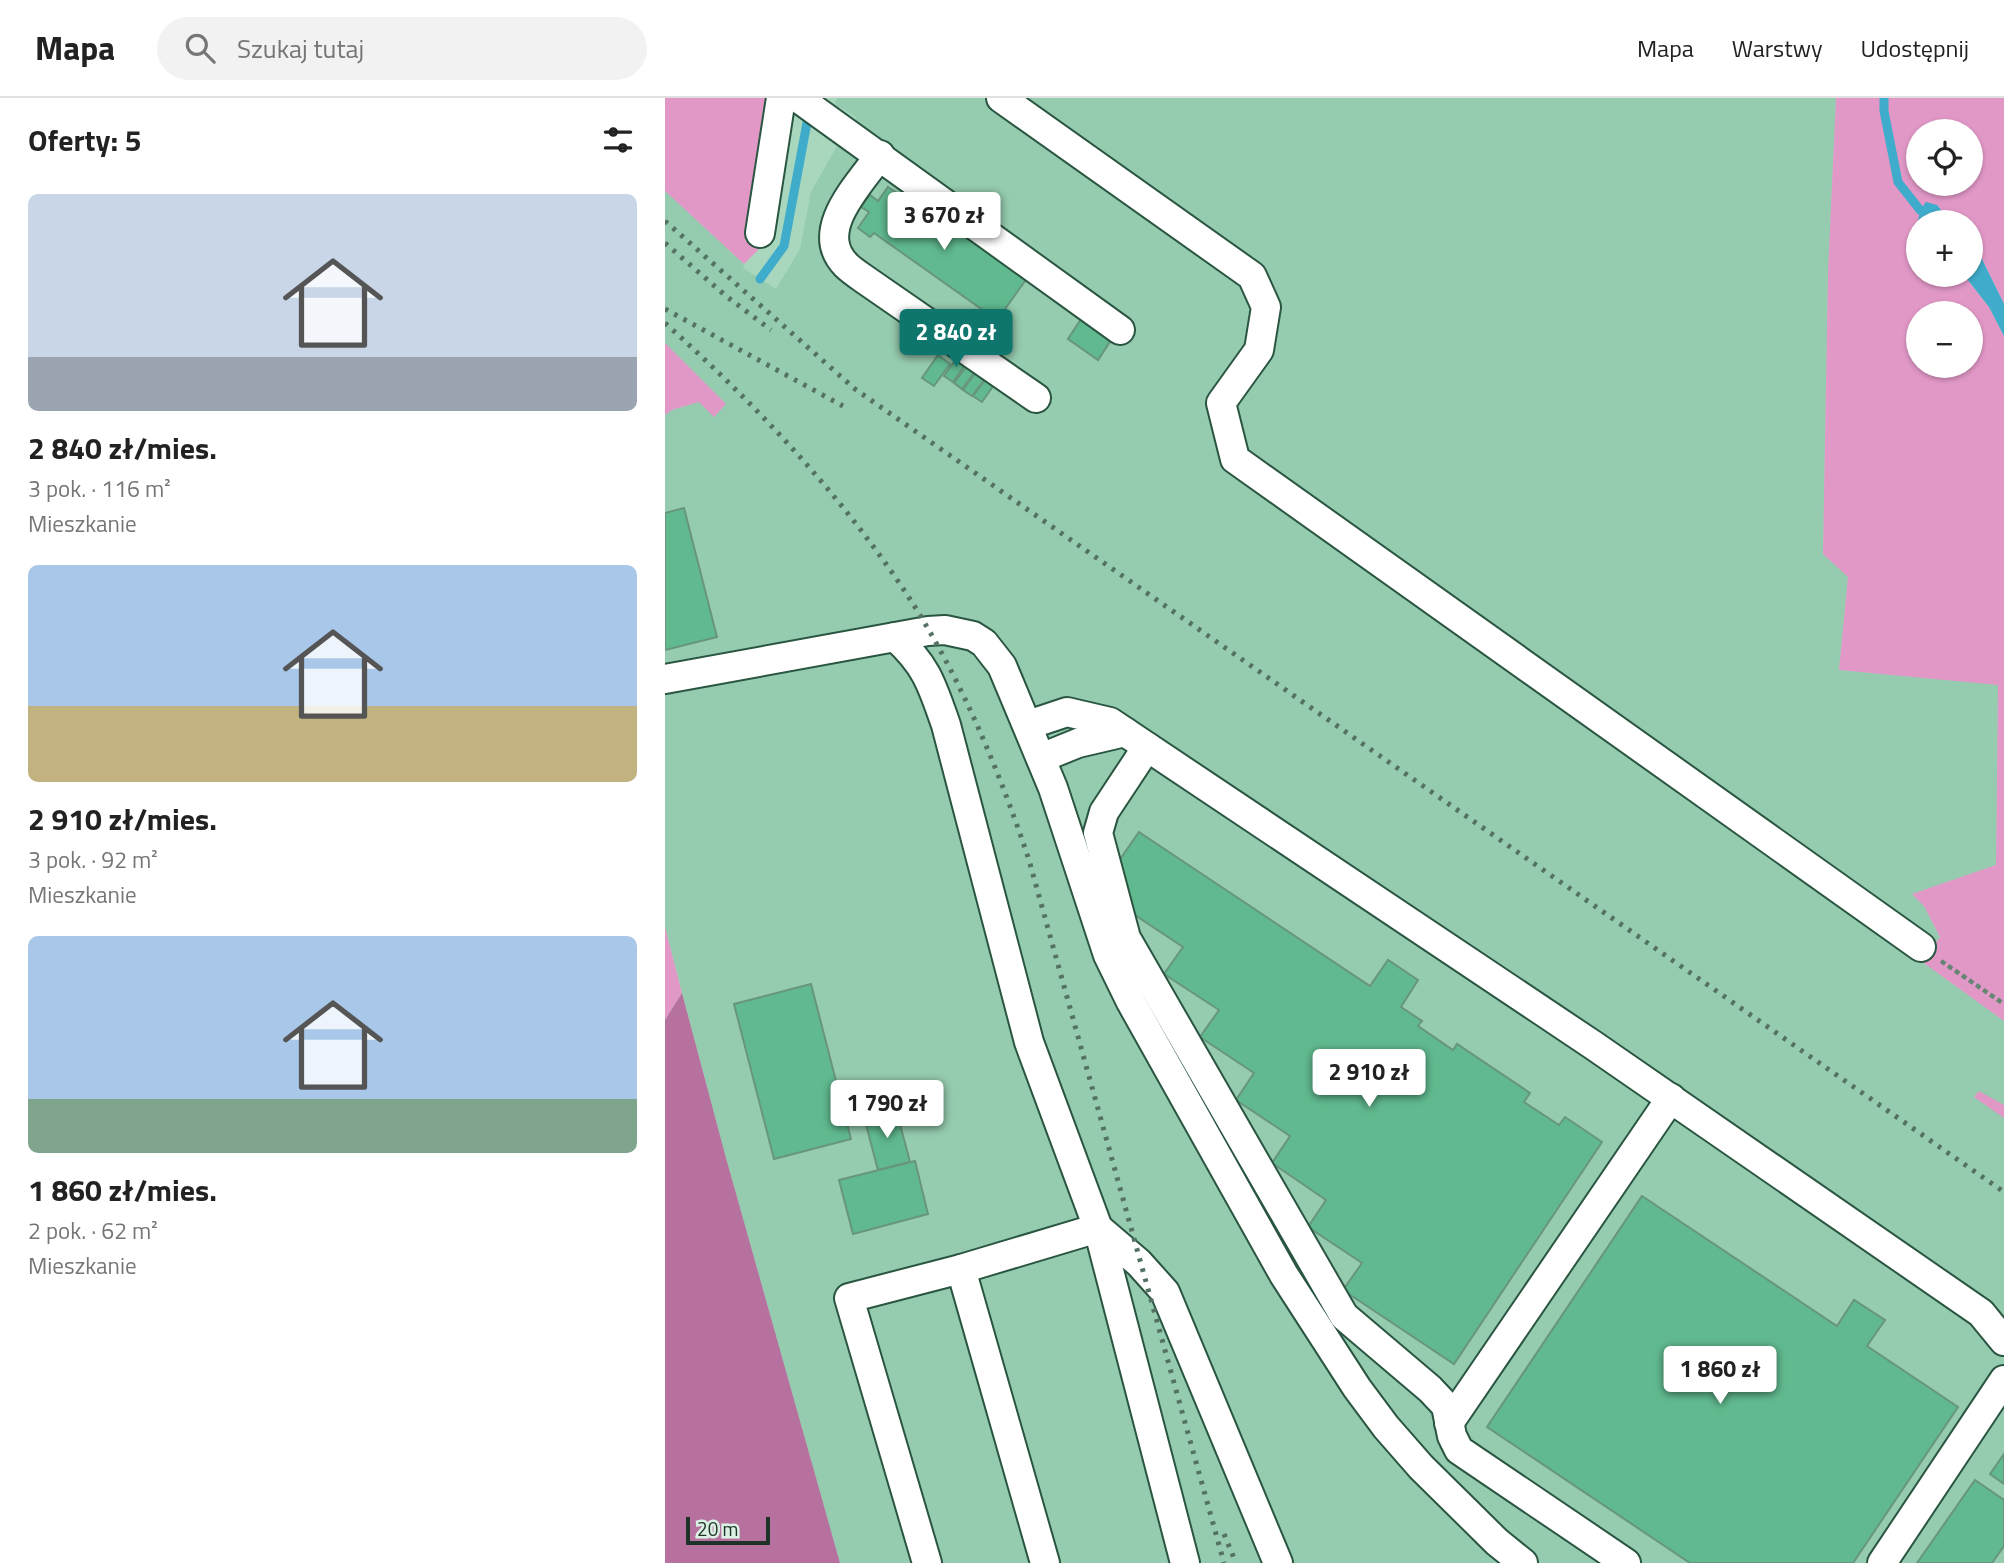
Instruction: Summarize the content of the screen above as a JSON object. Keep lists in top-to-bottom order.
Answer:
{
  "scale_bar": "20 m",
  "page": {
    "header": "Mapa",
    "search": "Szukaj tutaj",
    "nav": ["Mapa", "Warstwy", "Udostępnij"],
    "heading": "Oferty: 5",
    "map_buttons": ["+", "−"],
    "list": [
      {
        "name": "2 840 zł/mies.",
        "note": "3 pok. · 116 m² · Mieszkanie"
      },
      {
        "name": "2 910 zł/mies.",
        "note": "3 pok. · 92 m² · Mieszkanie"
      },
      {
        "name": "1 860 zł/mies.",
        "note": "2 pok. · 62 m² · Mieszkanie"
      }
    ],
    "price": [
      "3 670 zł",
      "2 840 zł",
      "2 910 zł",
      "1 790 zł",
      "1 860 zł"
    ],
    "scale": "20 m"
  }
}
